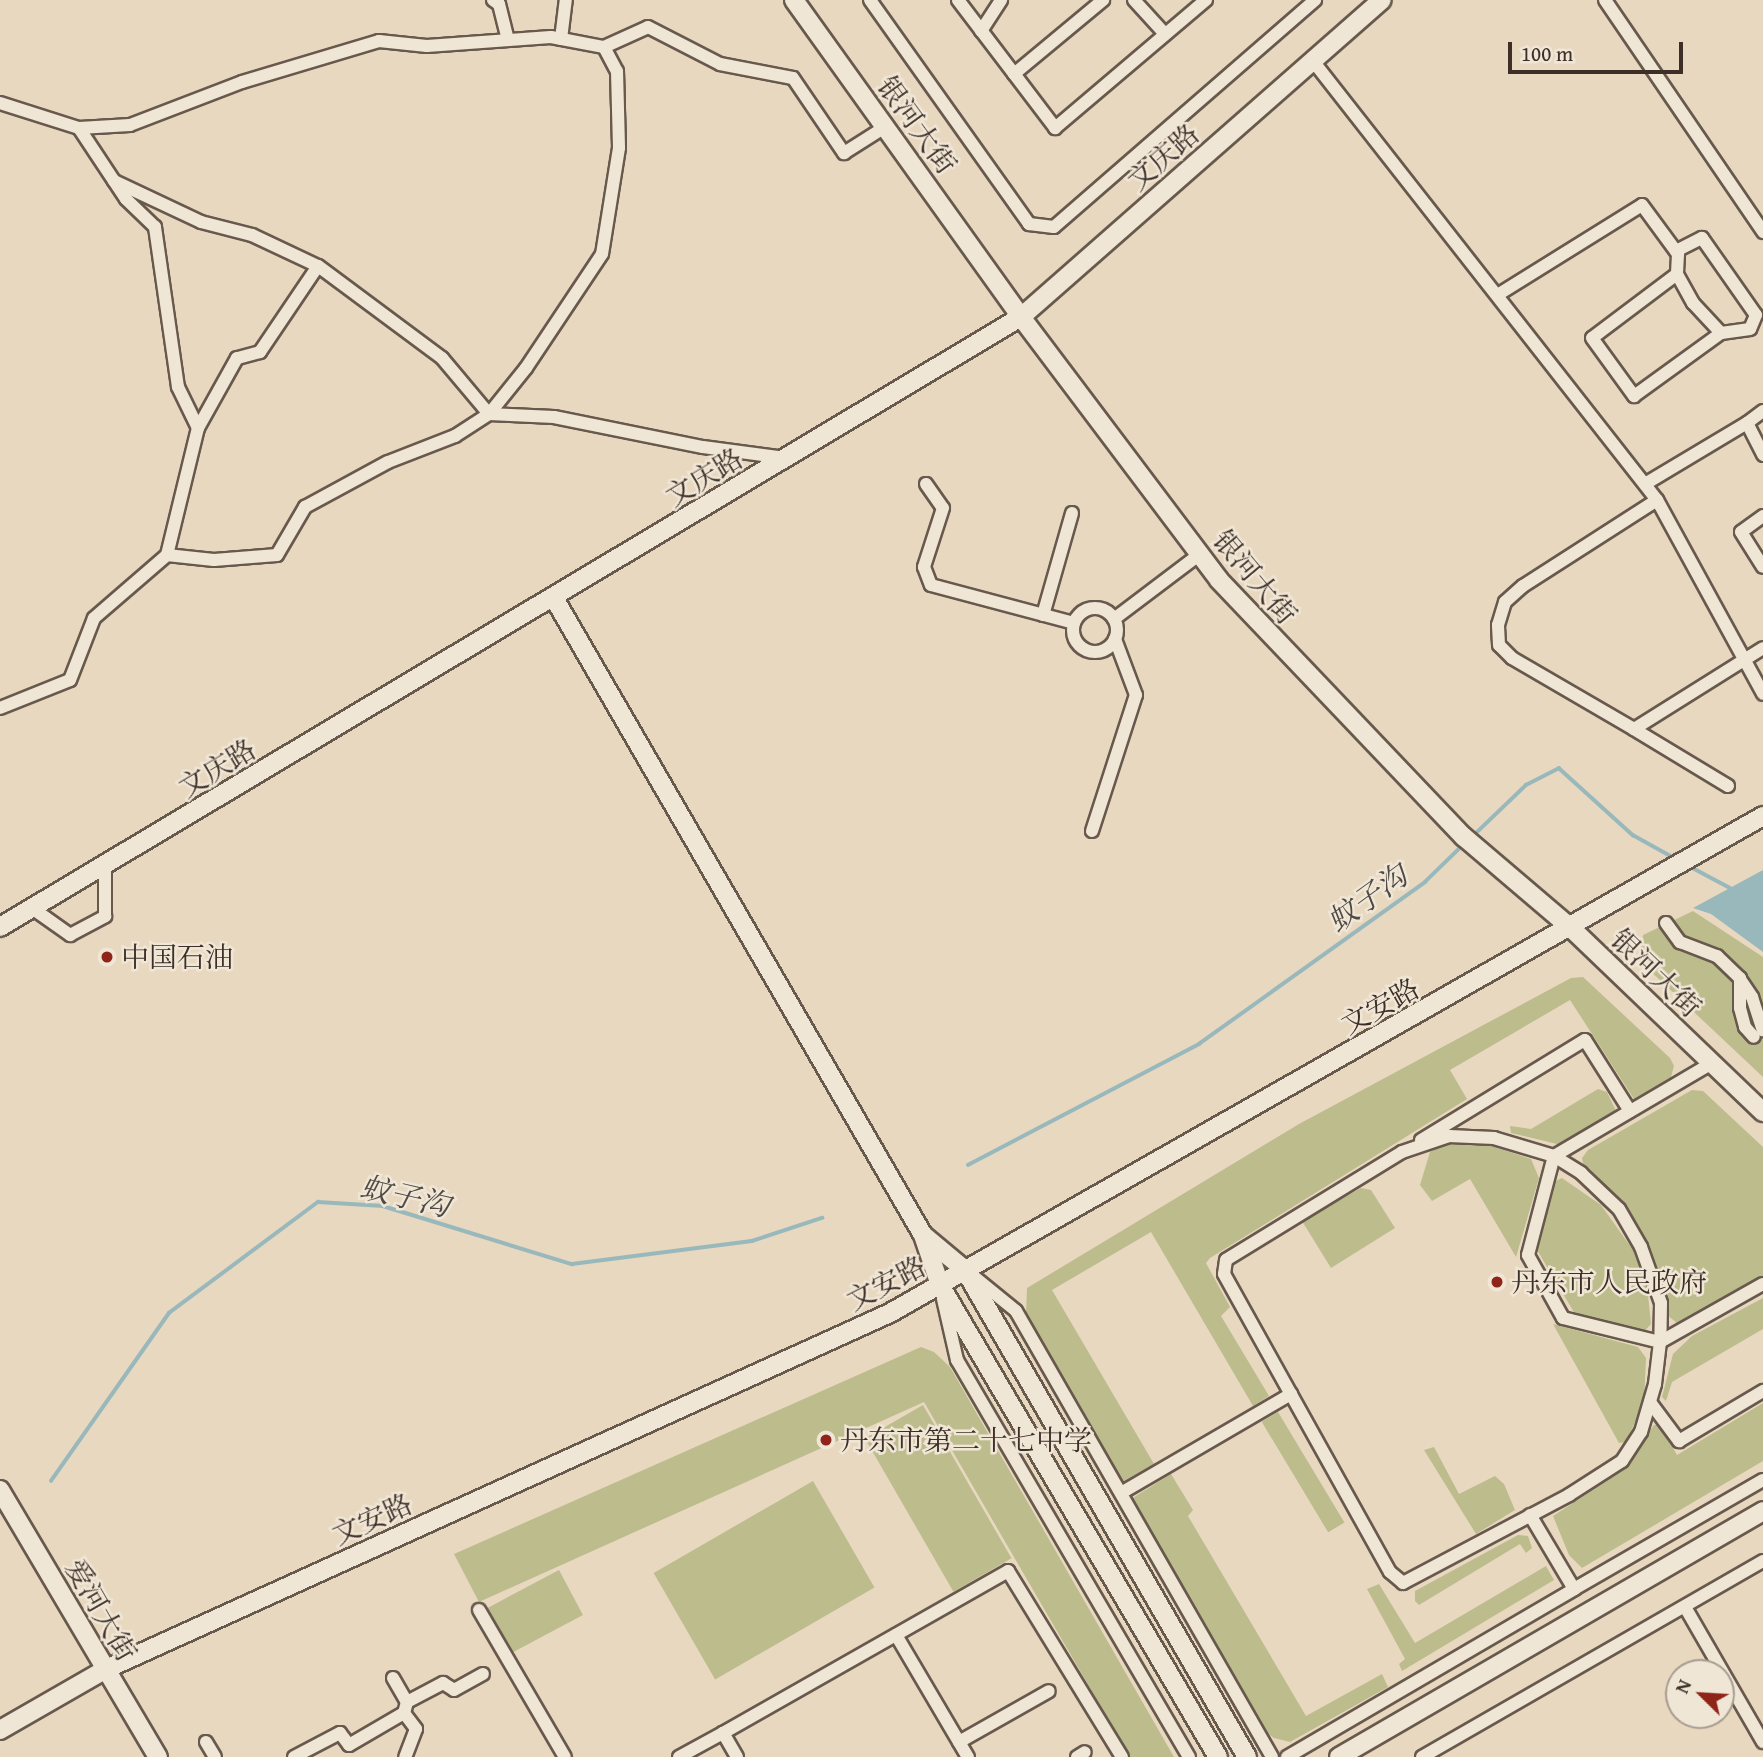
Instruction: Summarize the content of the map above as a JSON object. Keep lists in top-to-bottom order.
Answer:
{
  "streets": {
    "main road": [
      "银河大街",
      "文庆路",
      "文安路",
      "爱河大街"
    ]
  },
  "crossings": [
    ["银河大街", "文庆路"],
    ["银河大街", "文安路"],
    ["文安路", "爱河大街"]
  ],
  "water": ["蚊子沟"],
  "places": ["中国石油", "丹东市人民政府", "丹东市第二十七中学"],
  "scale_bar": "100 m",
  "north": "top left"
}
